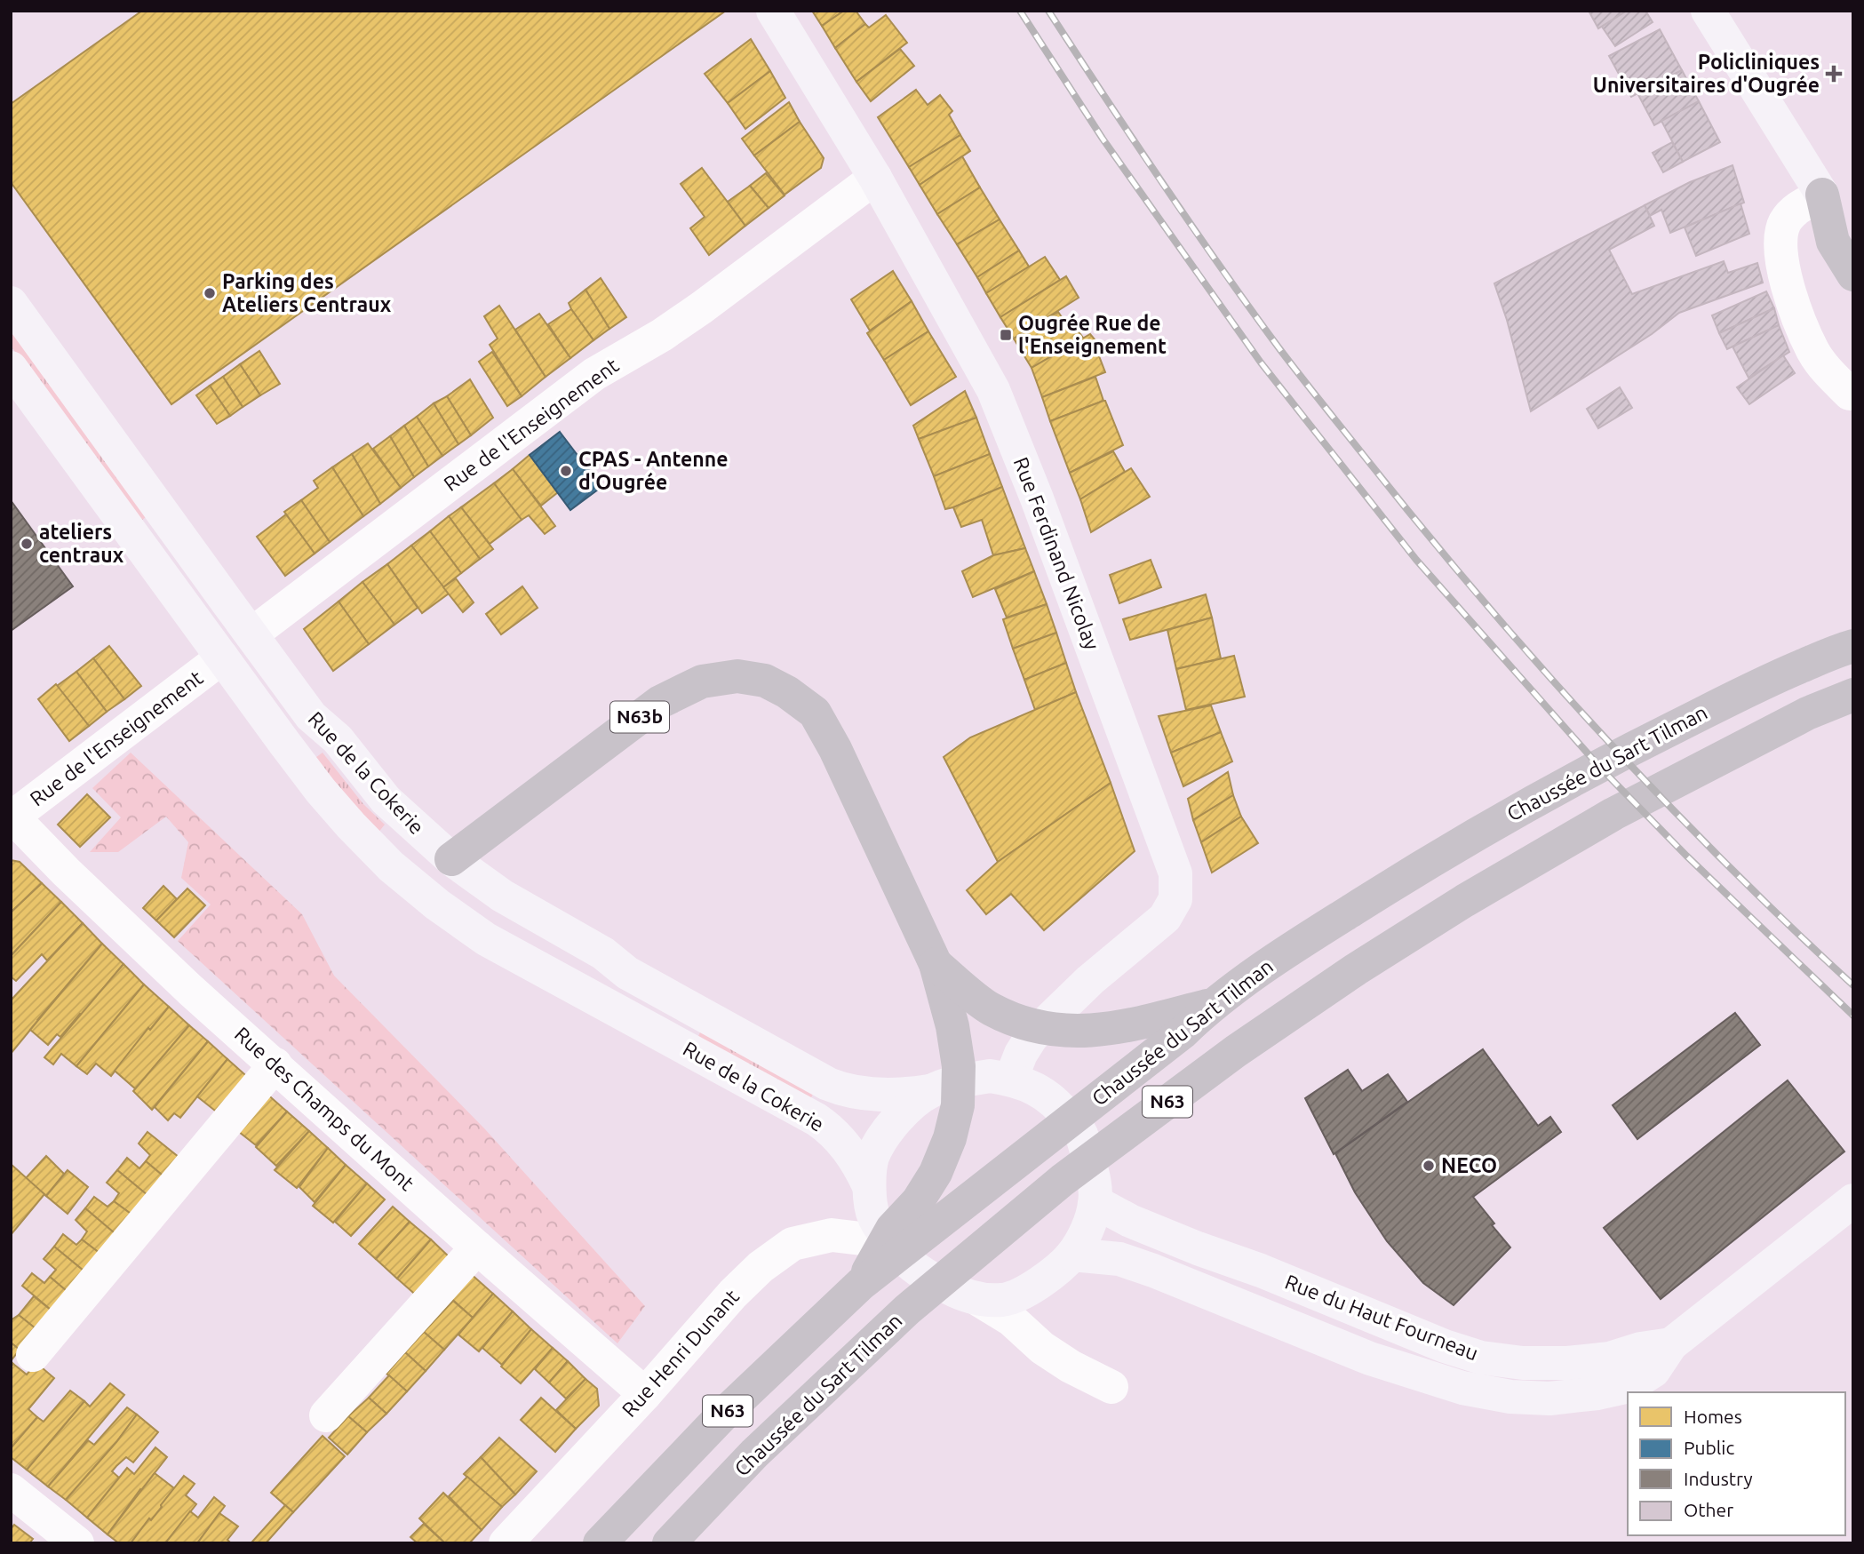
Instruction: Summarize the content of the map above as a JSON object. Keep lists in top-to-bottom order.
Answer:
{
  "streets": {
    "highway": ["N63b", "Chaussée du Sart Tilman", "N63"],
    "main road": ["Rue Ferdinand Nicolay", "Rue de la Cokerie", "Rue du Haut Fourneau"],
    "street": ["Rue de l'Enseignement", "Rue des Champs du Mont", "Rue Henri Dunant"]
  },
  "crossings": [
    ["Rue de l'Enseignement", "Rue Ferdinand Nicolay"],
    ["Rue de l'Enseignement", "Rue de la Cokerie"],
    ["Rue de l'Enseignement", "Rue des Champs du Mont"],
    ["Rue Ferdinand Nicolay", "Rue de la Cokerie"],
    ["Rue Ferdinand Nicolay", "Rue du Haut Fourneau"],
    ["Rue Ferdinand Nicolay", "Rue Henri Dunant"],
    ["N63b", "Rue de la Cokerie"],
    ["Rue de la Cokerie", "Rue du Haut Fourneau"],
    ["Rue de la Cokerie", "Rue Henri Dunant"],
    ["Rue des Champs du Mont", "Rue Henri Dunant"],
    ["Rue du Haut Fourneau", "Rue Henri Dunant"]
  ],
  "places": {
    "health": ["Policliniques Universitaires d'Ougrée"],
    "other": [
      "Parking des Ateliers Centraux",
      "CPAS - Antenne d'Ougrée",
      "ateliers centraux",
      "NECO"
    ],
    "transit": ["Ougrée Rue de l'Enseignement"]
  },
  "legend": [
    "Homes",
    "Public",
    "Industry",
    "Other"
  ]
}
